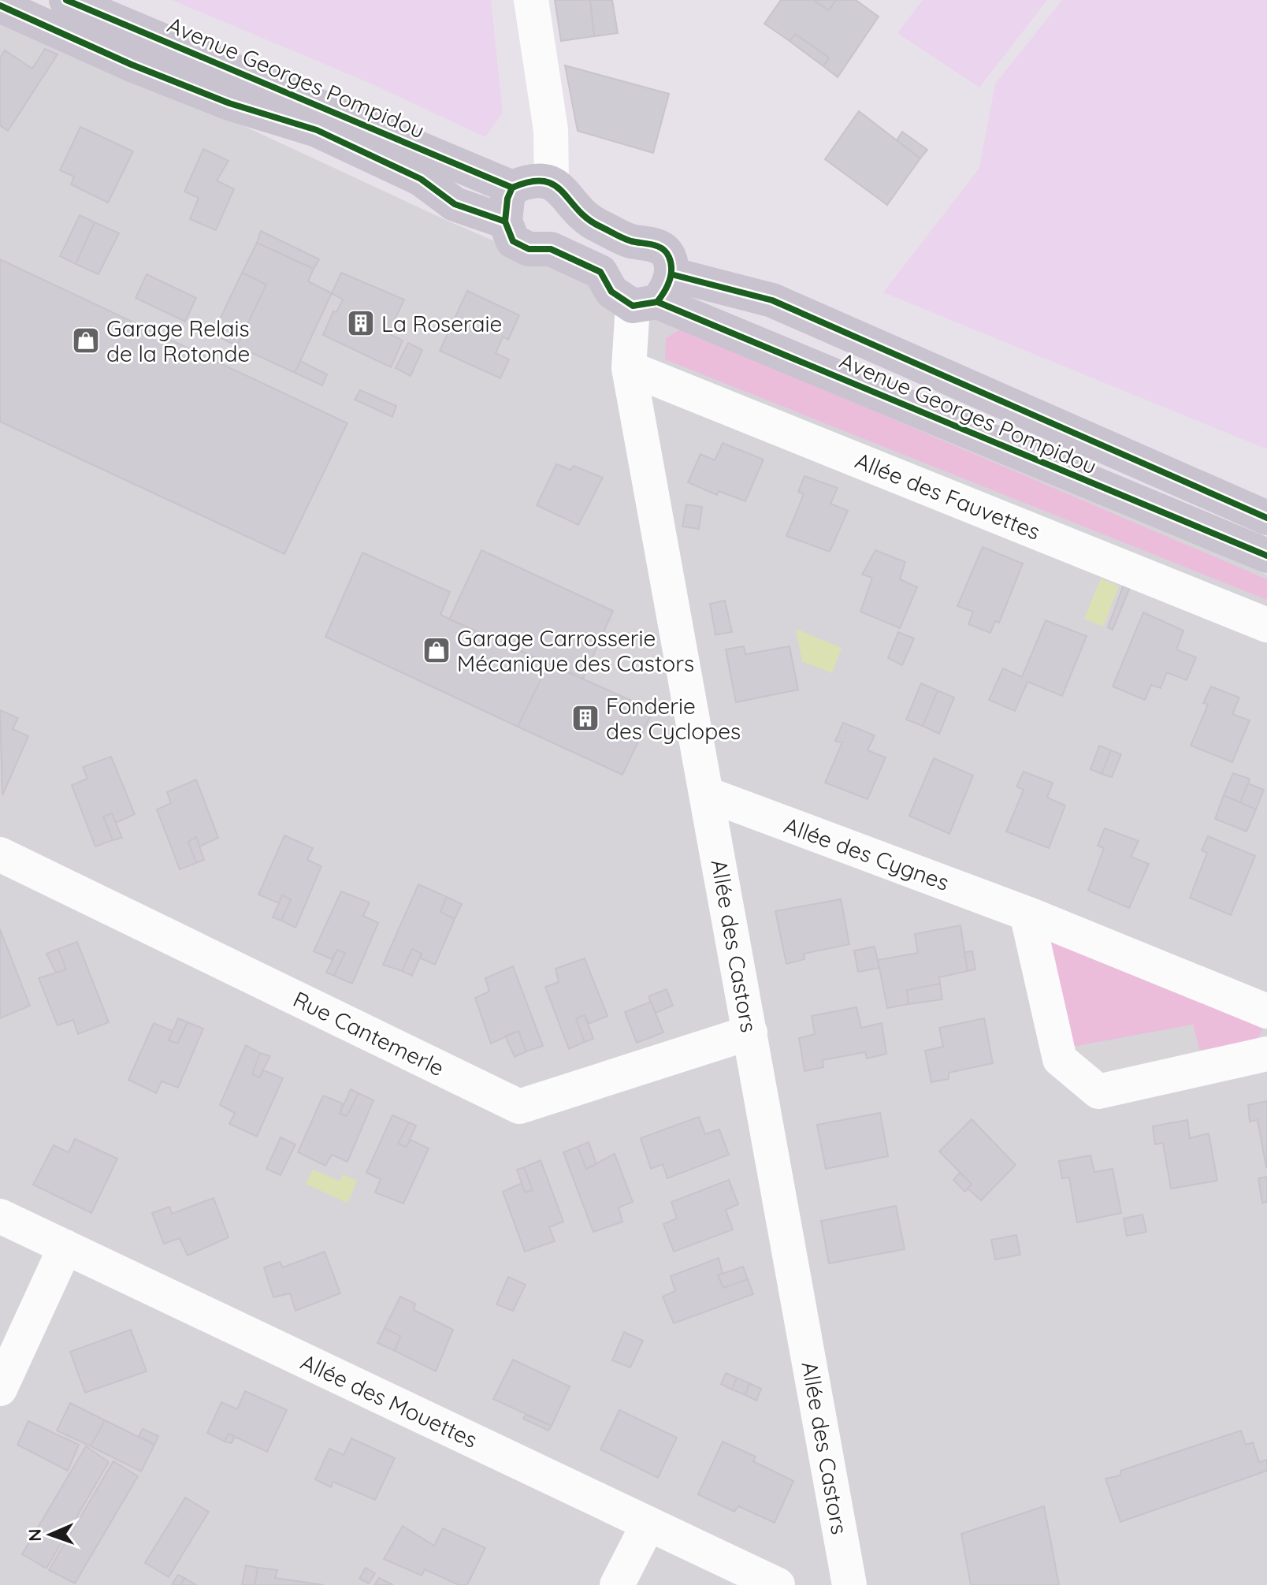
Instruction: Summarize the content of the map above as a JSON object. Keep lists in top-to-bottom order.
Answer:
{
  "streets": {
    "main road": ["Avenue Georges Pompidou"],
    "street": [
      "Allée des Fauvettes",
      "Allée des Cygnes",
      "Allée des Castors",
      "Rue Cantemerle",
      "Allée des Mouettes"
    ]
  },
  "crossings": [
    ["Avenue Georges Pompidou", "Allée des Castors"],
    ["Allée des Fauvettes", "Allée des Castors"],
    ["Allée des Cygnes", "Allée des Castors"],
    ["Allée des Castors", "Rue Cantemerle"]
  ],
  "places": {
    "building": ["La Roseraie", "Fonderie des Cyclopes"],
    "shop": ["Garage Relais de la Rotonde", "Garage Carrosserie Mécanique des Castors"]
  },
  "north": "left"
}
